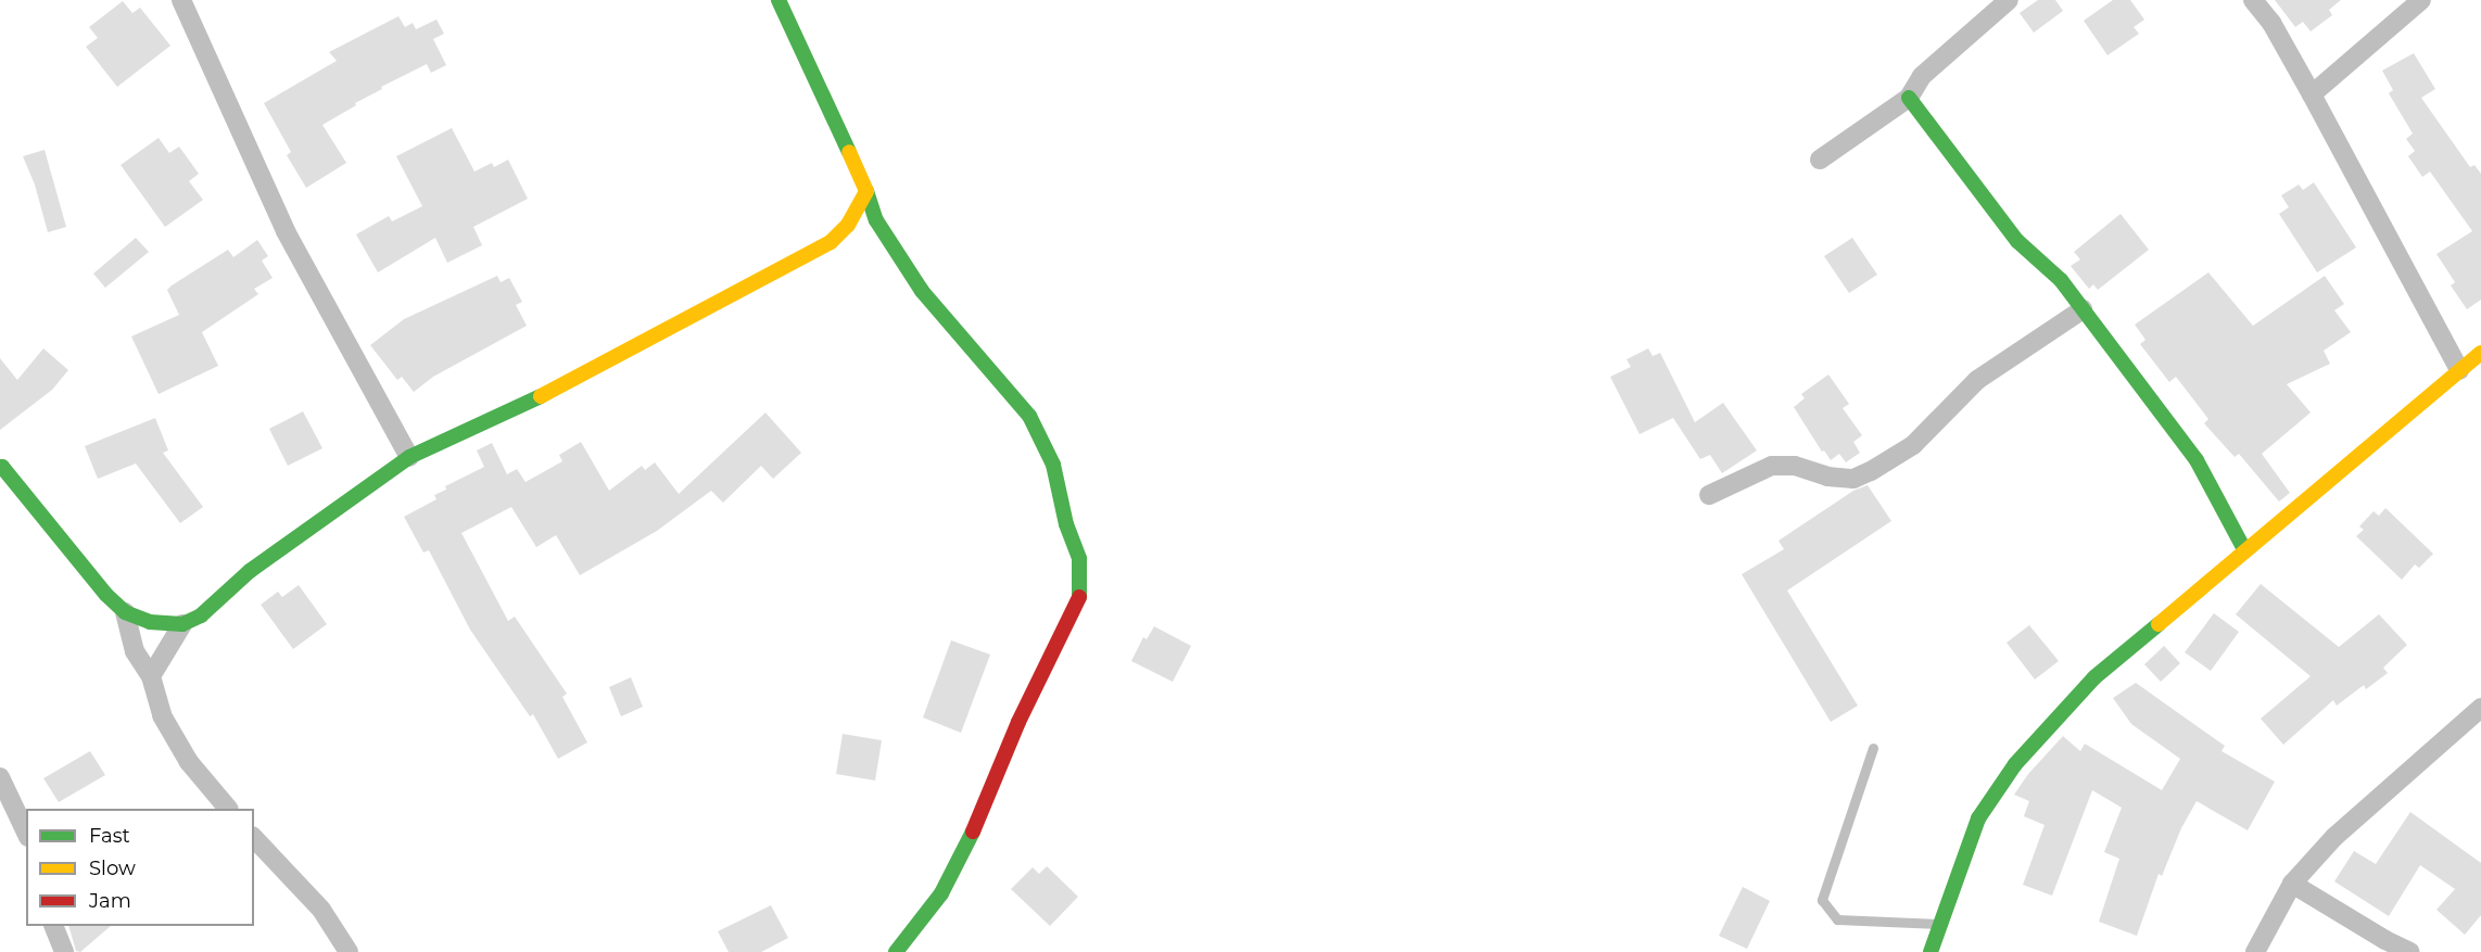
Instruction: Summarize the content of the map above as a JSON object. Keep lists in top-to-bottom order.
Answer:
{
  "legend": ["Fast", "Slow", "Jam"]
}
